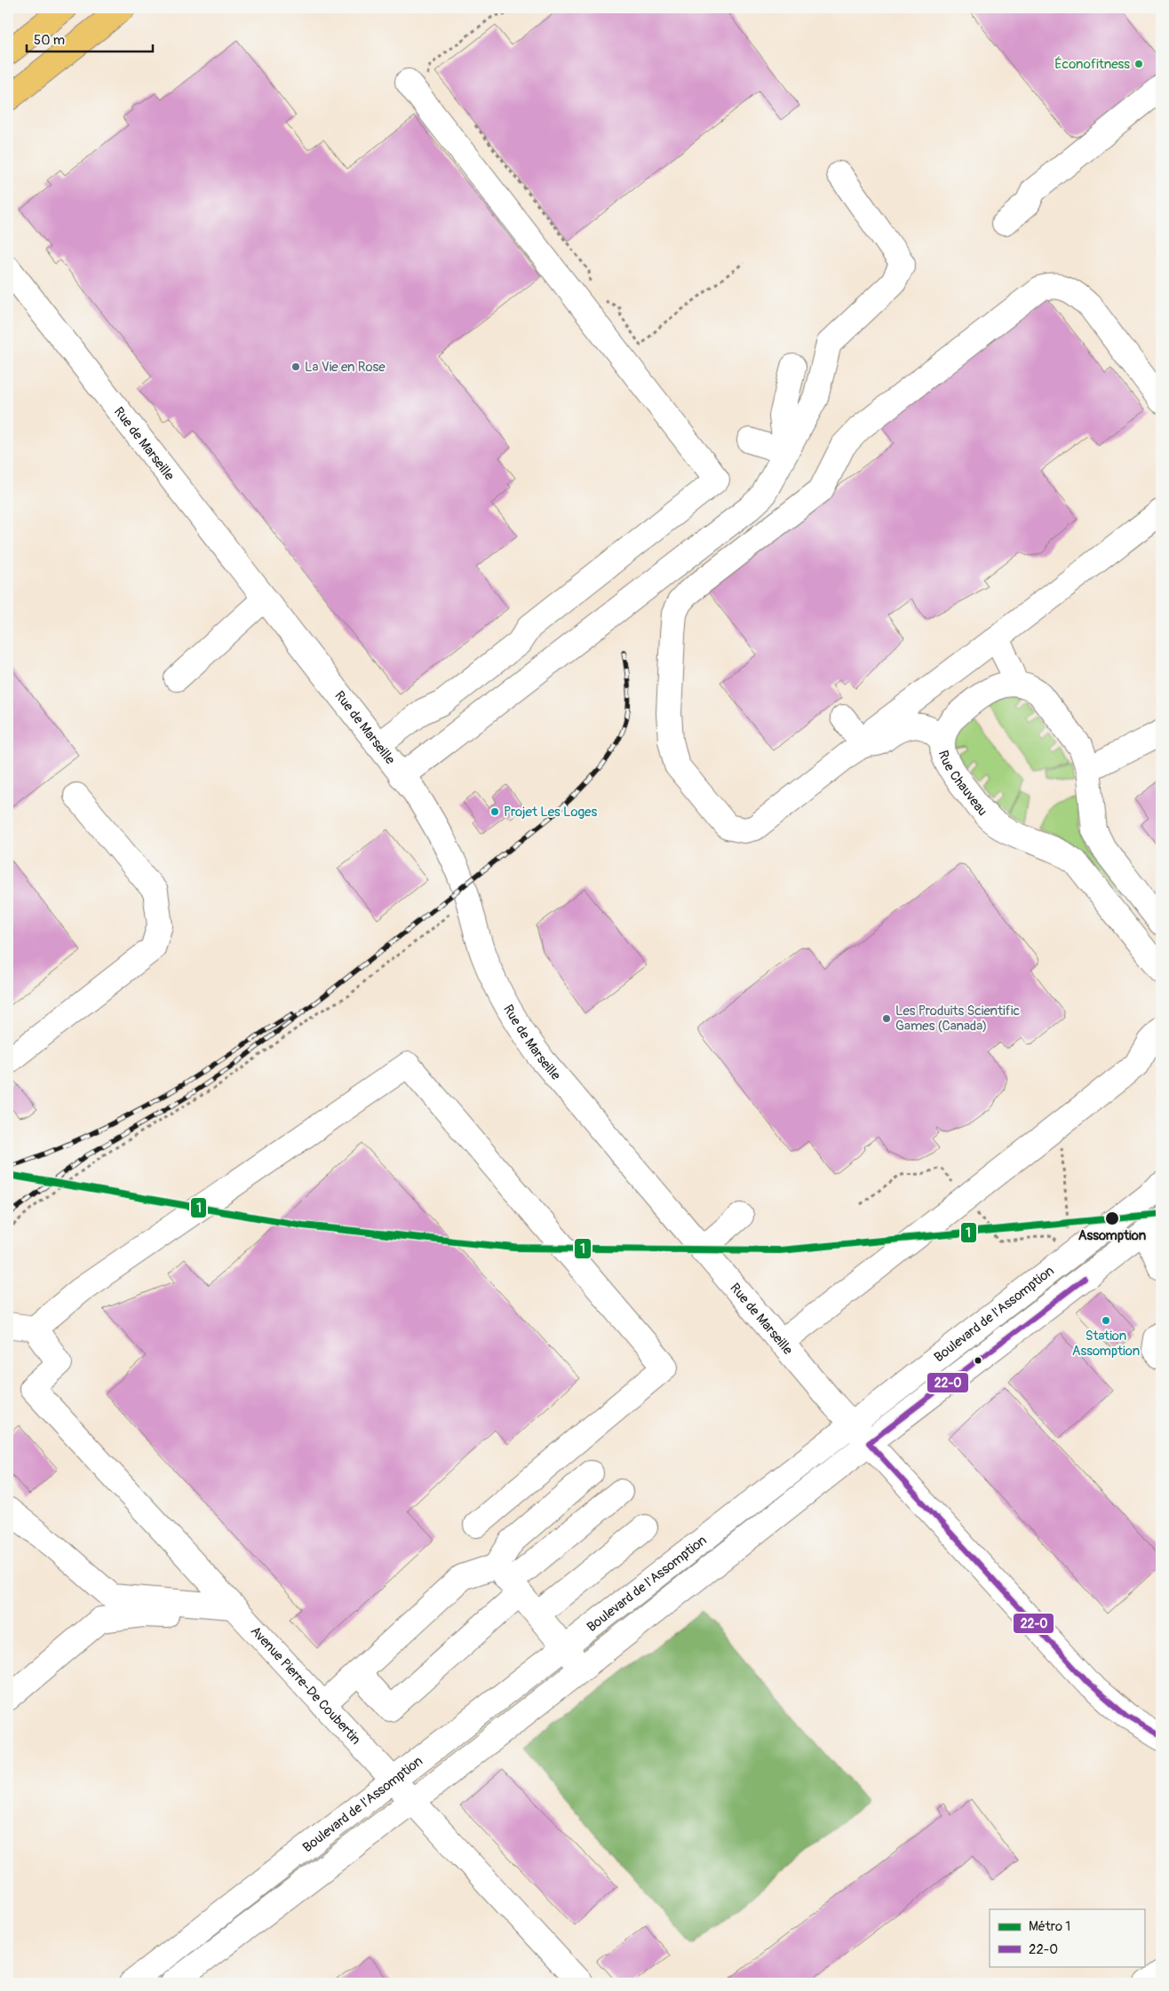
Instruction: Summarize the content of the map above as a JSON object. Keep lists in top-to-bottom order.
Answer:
{
  "streets": {
    "street": [
      "Rue de Marseille",
      "Rue Chauveau",
      "Boulevard de l'Assomption",
      "Avenue Pierre-De Coubertin"
    ]
  },
  "crossings": [
    ["Rue de Marseille", "Boulevard de l'Assomption"],
    ["Boulevard de l'Assomption", "Avenue Pierre-De Coubertin"]
  ],
  "places": [
    "Éconofitness",
    "La Vie en Rose",
    "Projet Les Loges",
    "Les Produits Scientific Games (Canada)",
    "Assomption",
    "Station Assomption"
  ],
  "lines": ["metro line 1", "transit line 22-O"],
  "legend": ["Métro 1", "22-O"],
  "scale_bar": "50 m"
}
